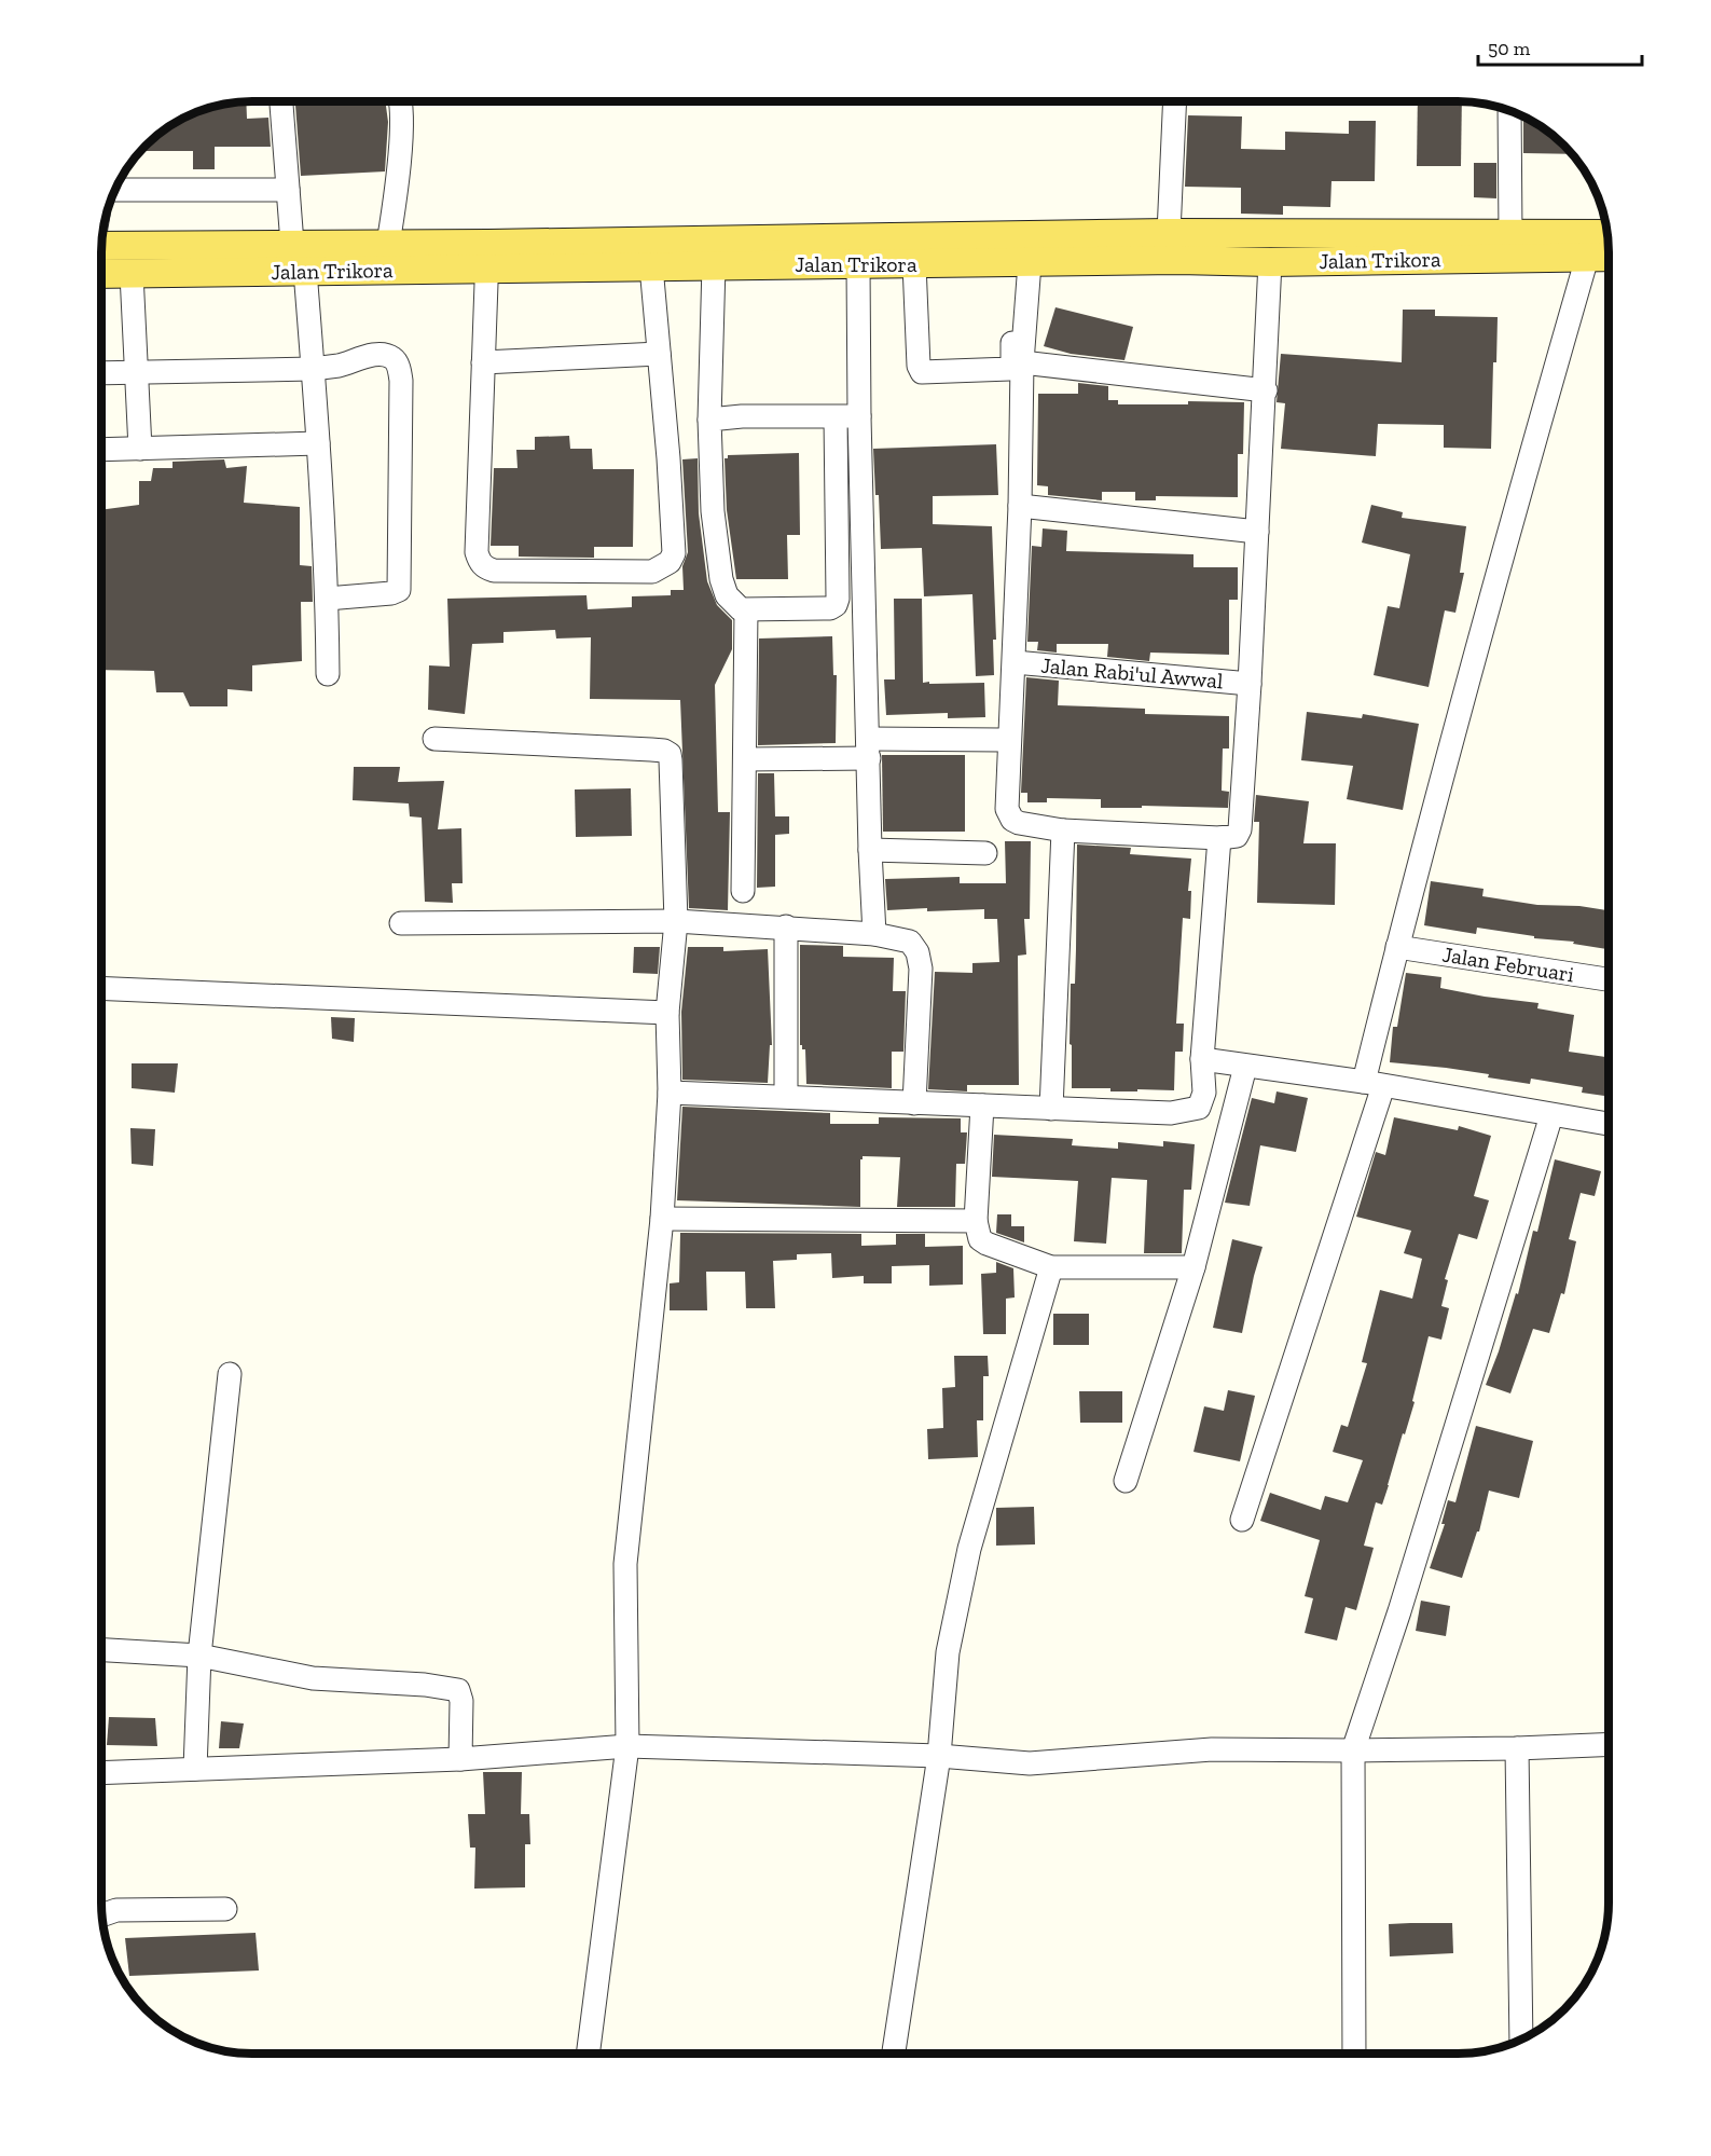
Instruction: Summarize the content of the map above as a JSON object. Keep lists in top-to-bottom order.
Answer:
{
  "streets": {
    "main road": ["Jalan Trikora"],
    "street": ["Jalan Rabi'ul Awwal", "Jalan Februari"]
  },
  "scale_bar": "50 m"
}
